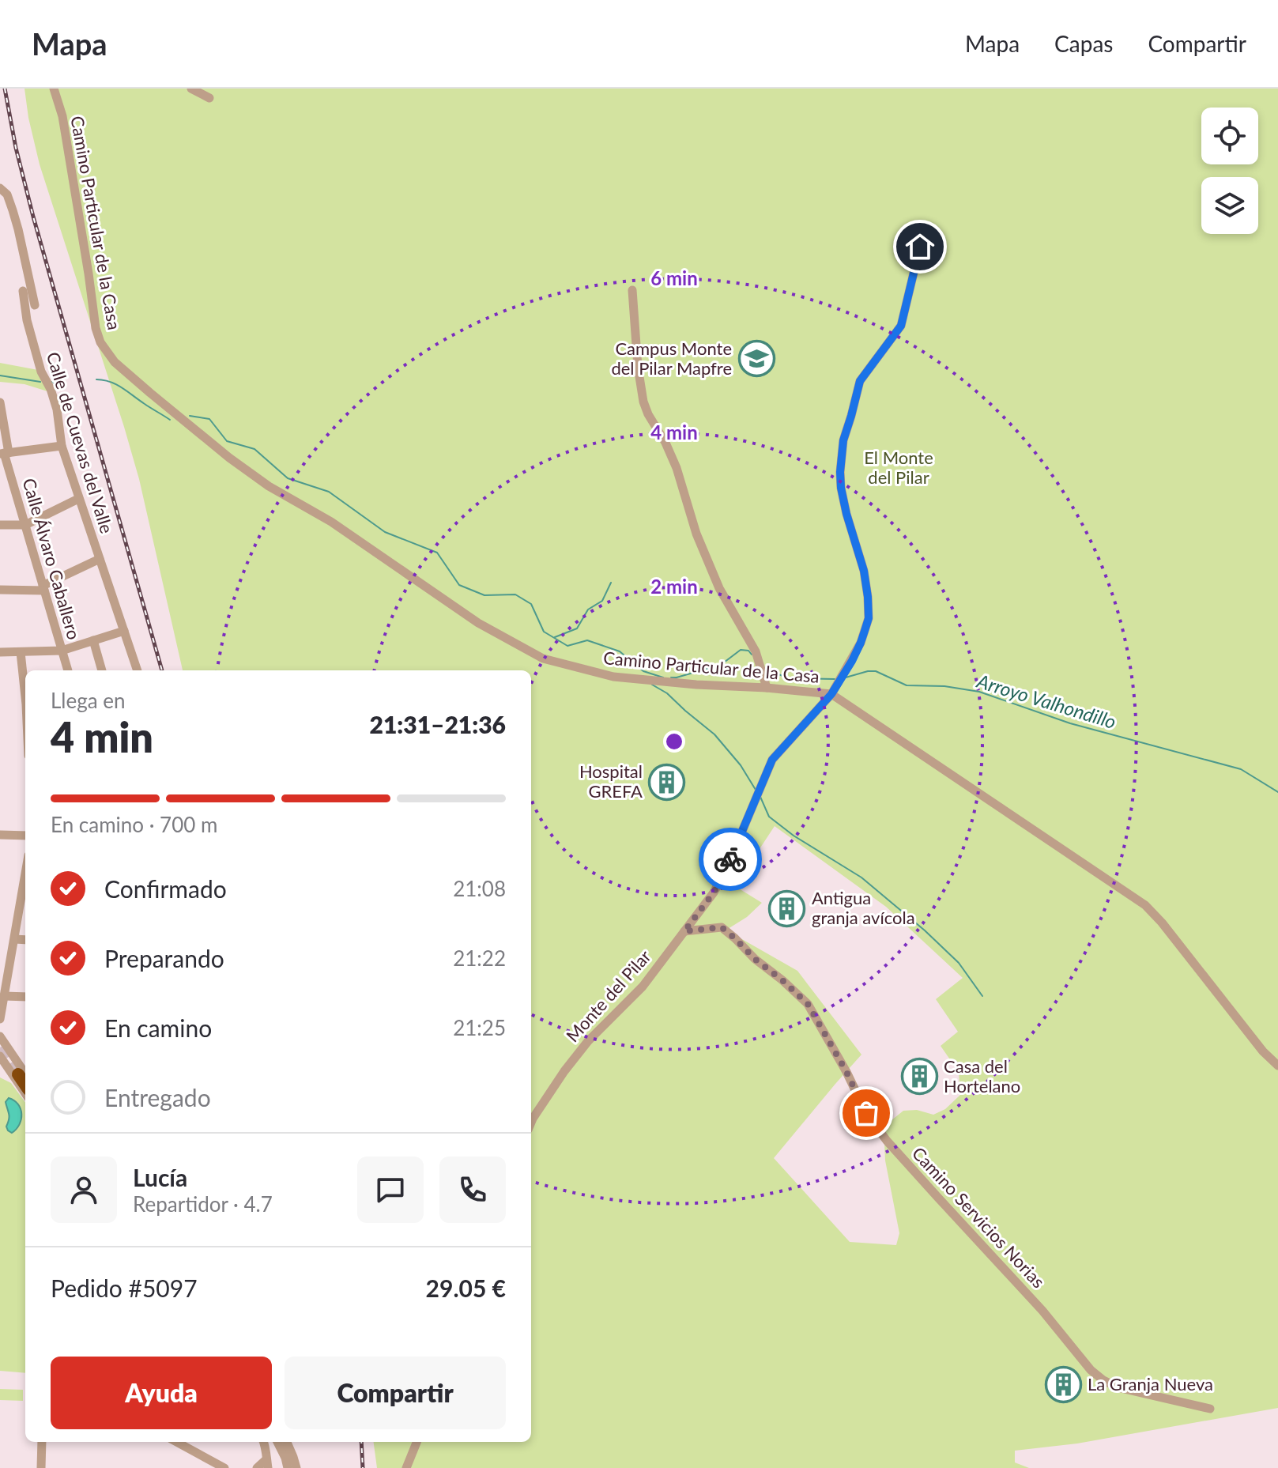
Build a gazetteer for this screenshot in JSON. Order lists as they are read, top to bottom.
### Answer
{
  "streets": {
    "street": [
      "Camino Particular de la Casa",
      "Calle de Cuevas del Valle",
      "Calle Álvaro Caballero",
      "Monte del Pilar",
      "Camino Servicios Norias"
    ]
  },
  "crossings": [
    ["Camino Particular de la Casa", "Monte del Pilar"],
    ["Monte del Pilar", "Camino Servicios Norias"]
  ],
  "water": ["Arroyo Valhondillo"],
  "parks": ["El Monte del Pilar"],
  "places": {
    "school or university": ["Campus Monte del Pilar Mapfre"],
    "building": [
      "Hospital GREFA",
      "Antigua granja avícola",
      "Casa del Hortelano",
      "La Granja Nueva"
    ]
  },
  "page": {
    "header": "Mapa",
    "nav": ["Mapa", "Capas", "Compartir"],
    "heading": ["4 min", "Llega en", "21:31–21:36"],
    "panel": [
      "Lucía",
      "Repartidor · 4.7",
      "Pedido #5097",
      "29.05 €"
    ],
    "bar": "En camino · 700 m",
    "list": [
      ["Confirmado", "21:08"],
      ["Preparando", "21:22"],
      ["En camino", "21:25"],
      "Entregado"
    ],
    "buttons": ["Ayuda", "Compartir"]
  },
  "rings": ["6 min", "4 min", "2 min"]
}
